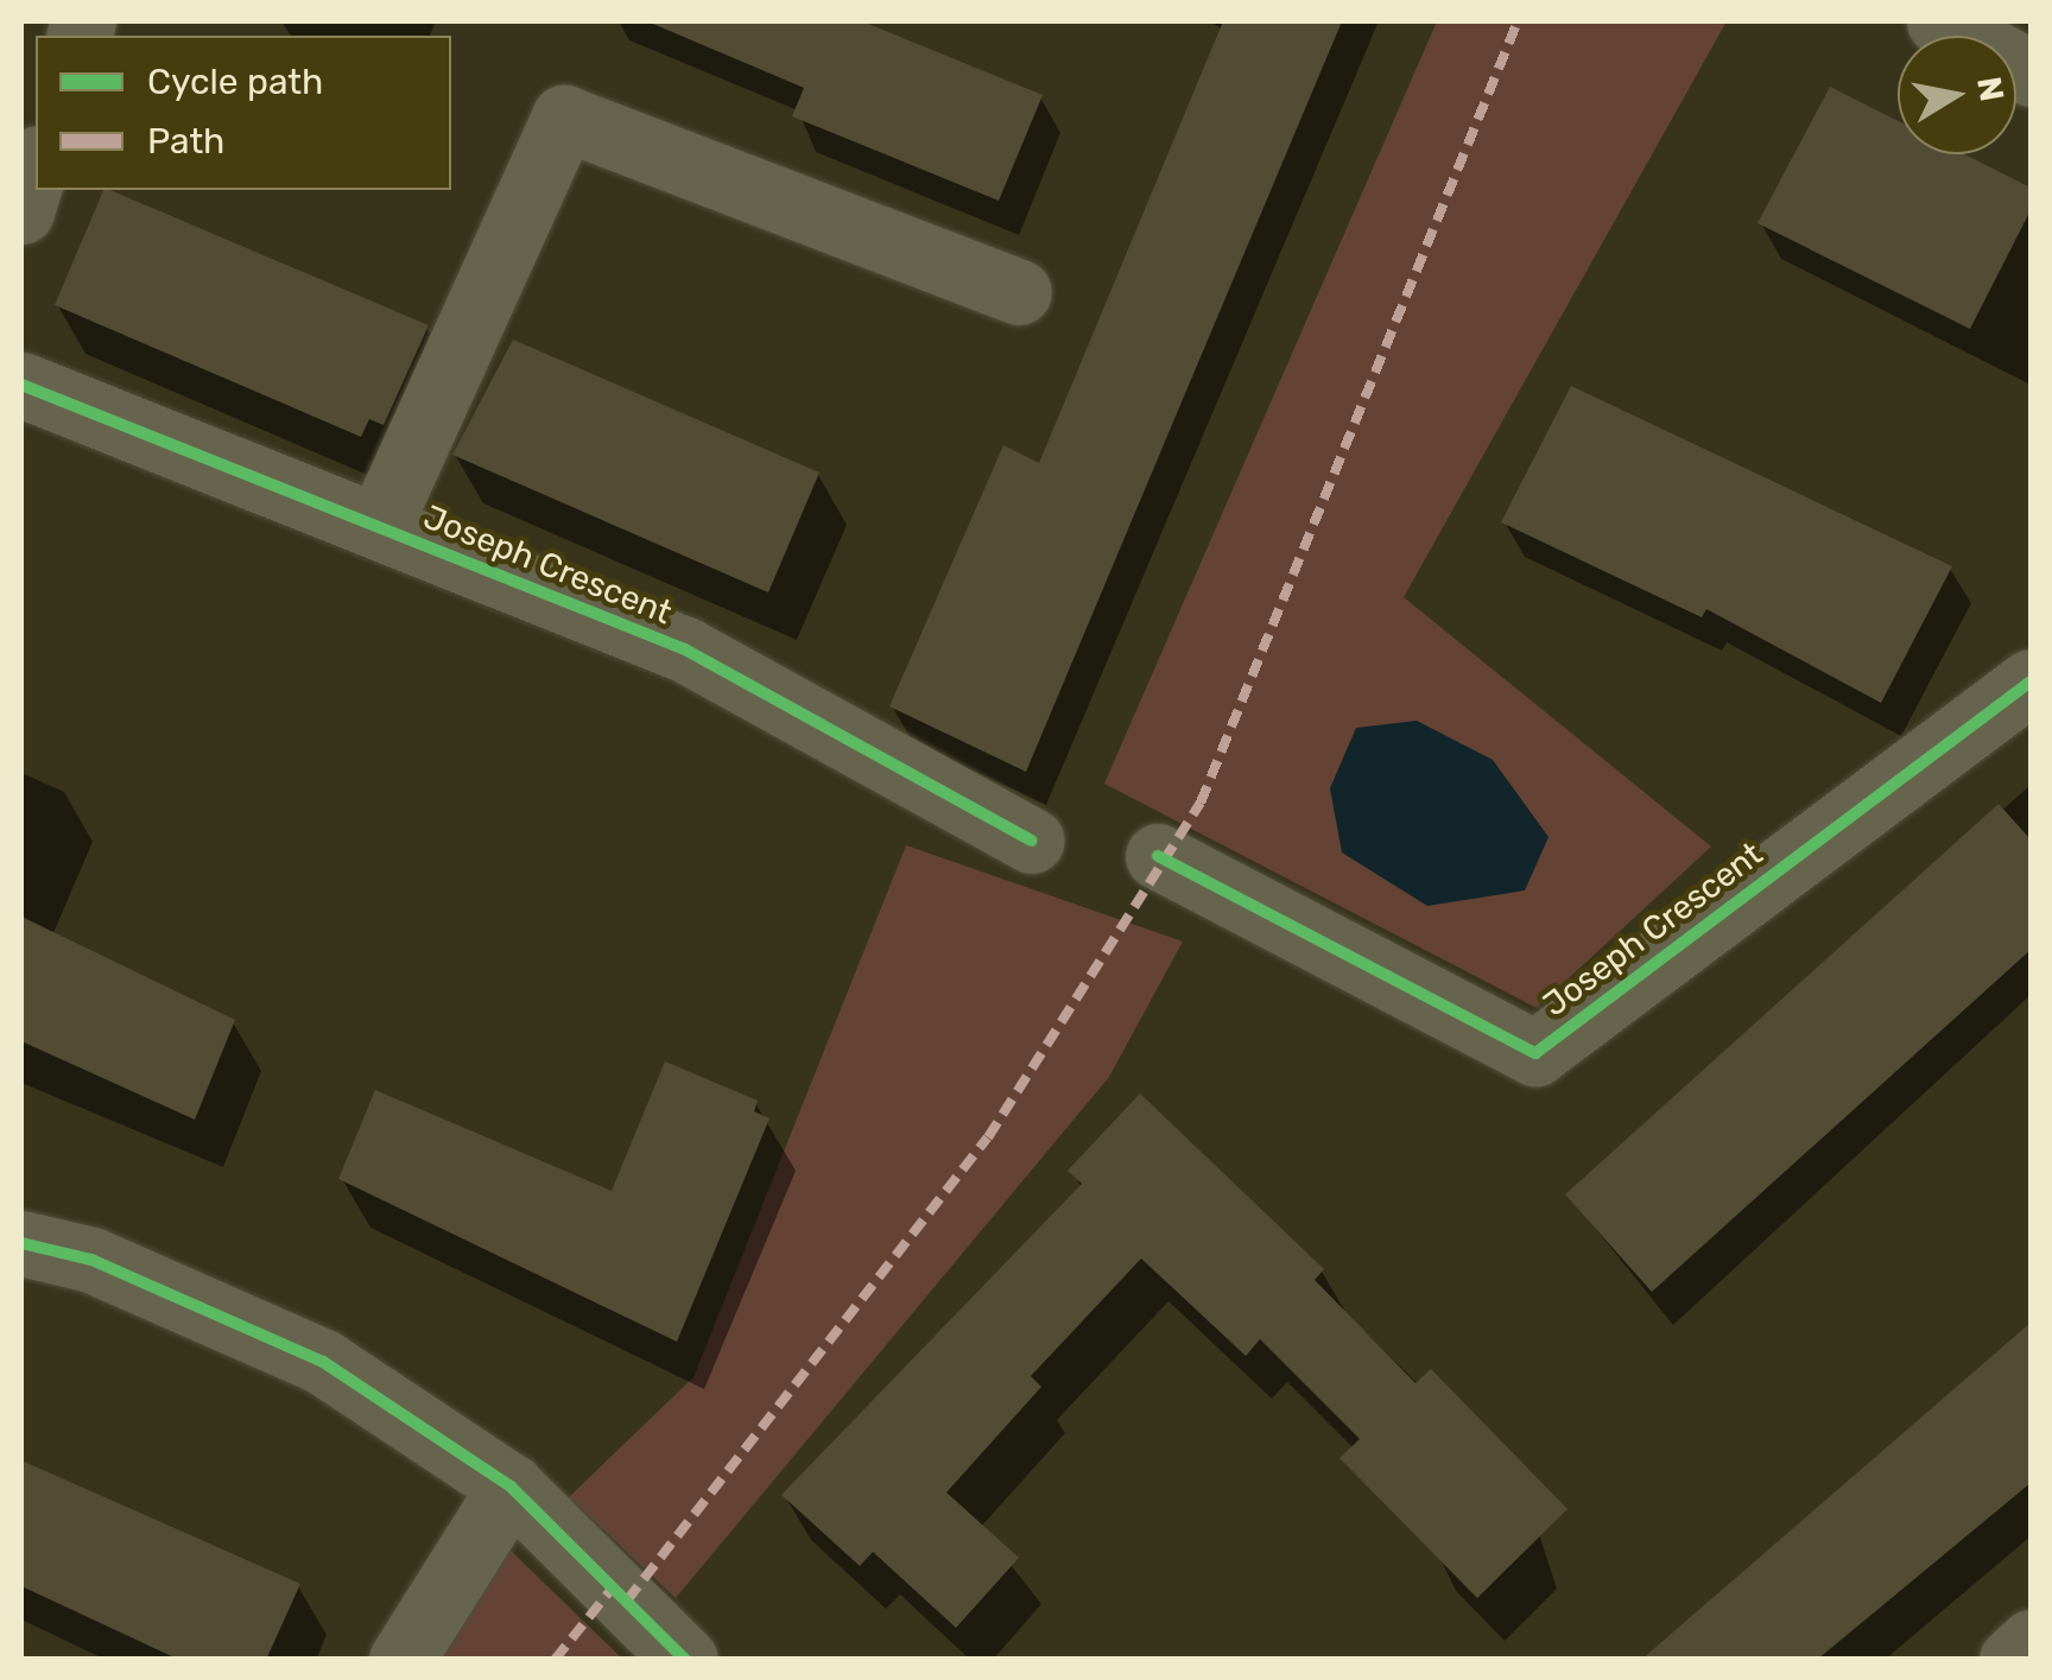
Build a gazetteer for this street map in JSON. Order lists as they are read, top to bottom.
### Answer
{
  "streets": {
    "street": ["Joseph Crescent"]
  },
  "legend": ["Cycle path", "Path"],
  "north": "right"
}
